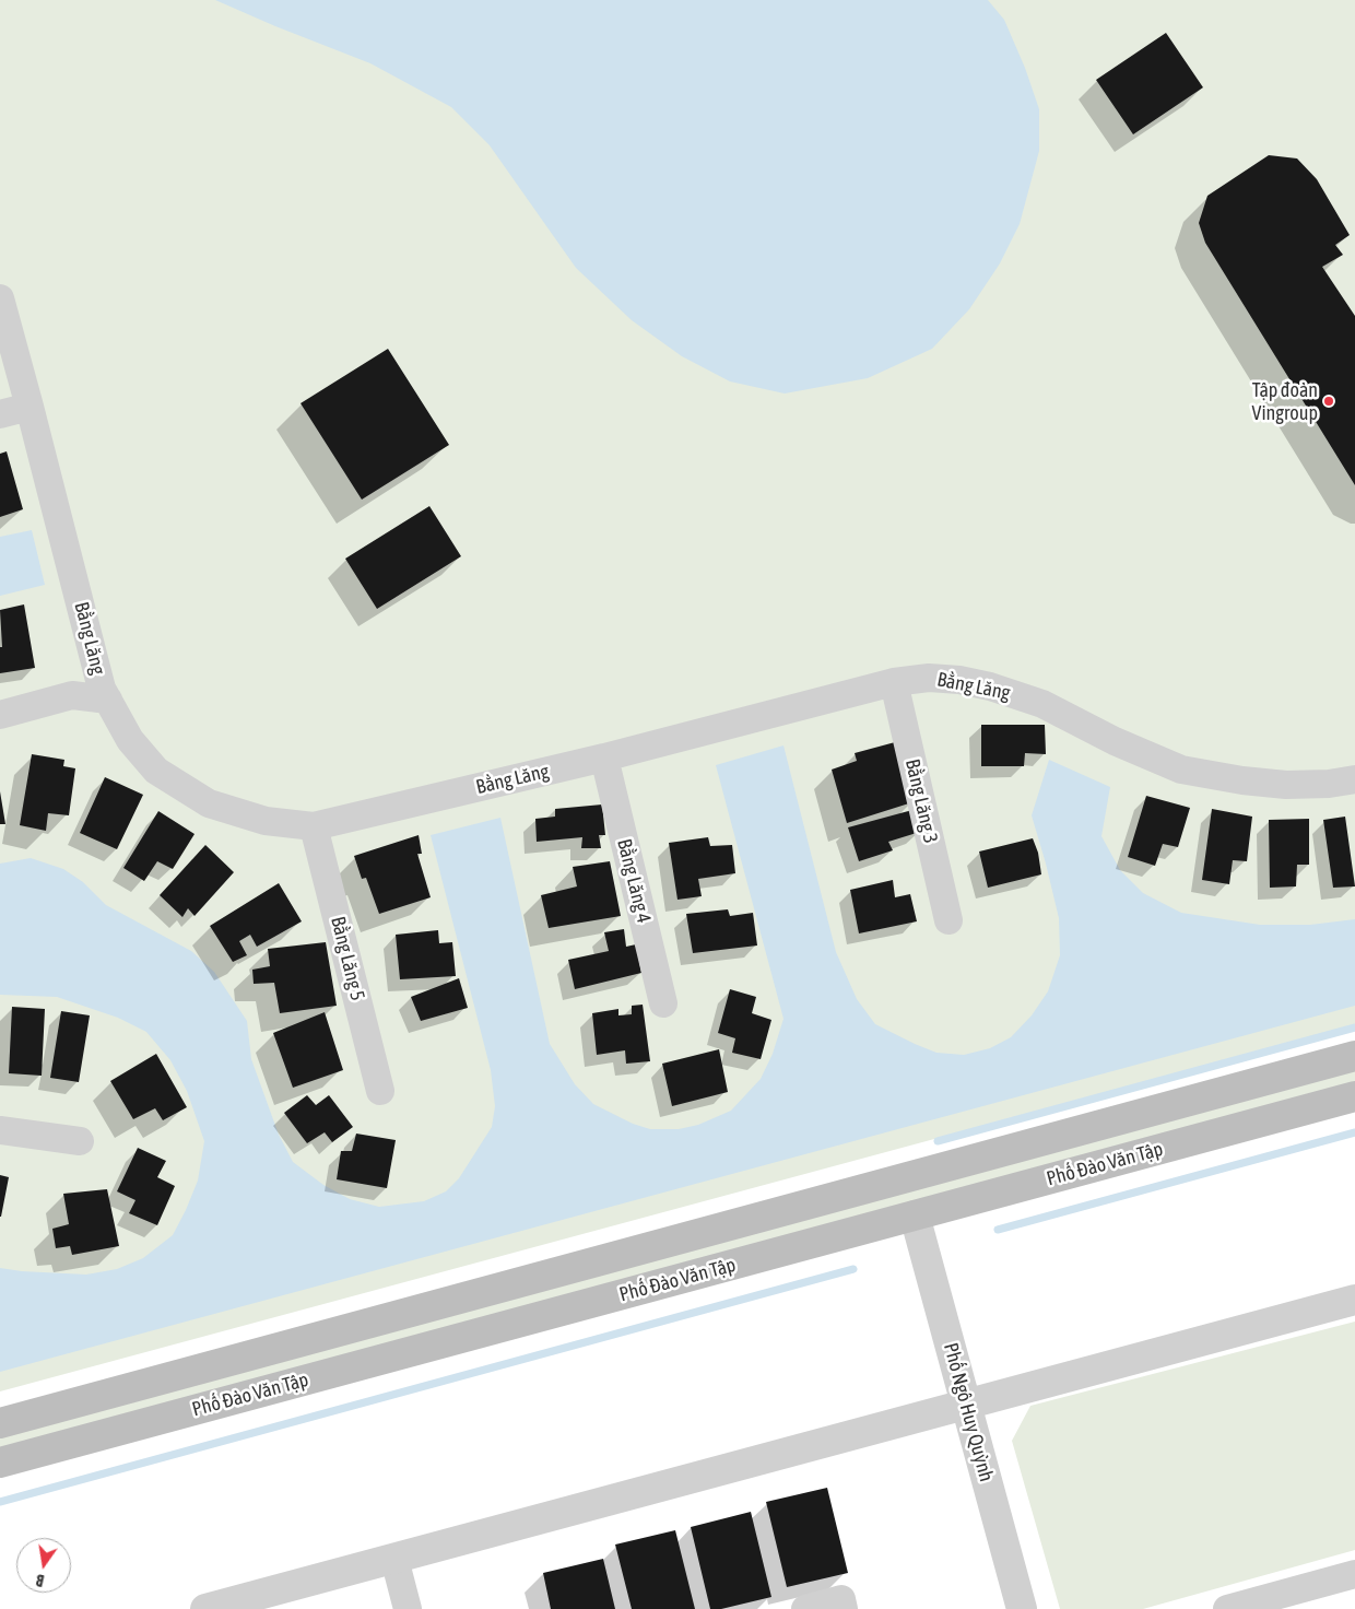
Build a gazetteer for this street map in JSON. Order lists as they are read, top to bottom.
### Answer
{
  "streets": {
    "main road": ["Phố Đào Văn Tập"],
    "street": [
      "Bằng Lăng",
      "Bằng Lăng 3",
      "Bằng Lăng 4",
      "Bằng Lăng 5",
      "Phố Ngô Huy Quỳnh"
    ]
  },
  "crossings": [
    ["Bằng Lăng", "Bằng Lăng 3"],
    ["Bằng Lăng", "Bằng Lăng 4"],
    ["Bằng Lăng", "Bằng Lăng 5"],
    ["Phố Đào Văn Tập", "Phố Ngô Huy Quỳnh"]
  ],
  "places": ["Tập đoàn Vingroup"],
  "north": "bottom"
}
